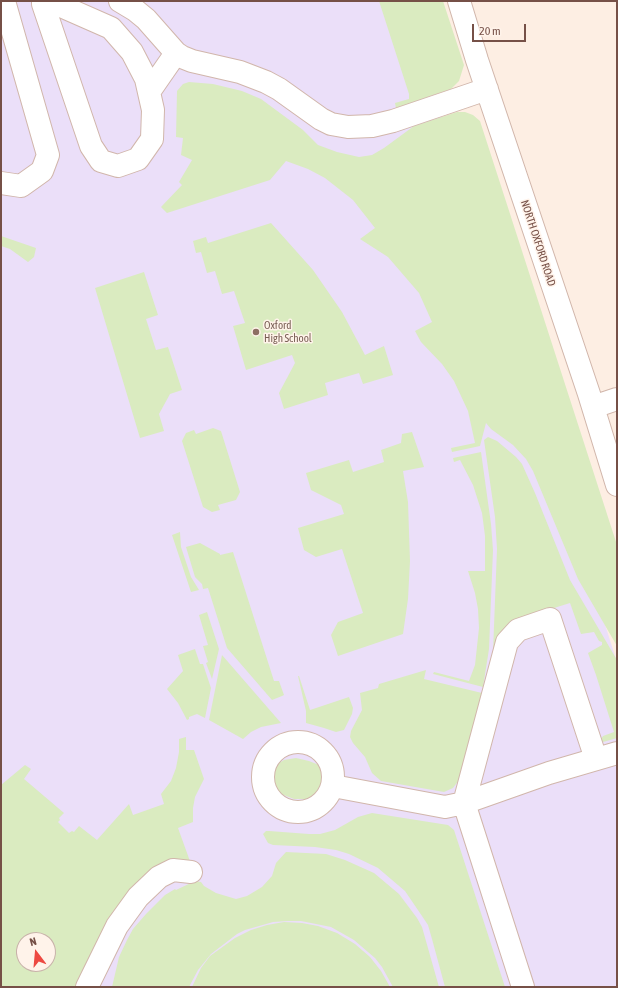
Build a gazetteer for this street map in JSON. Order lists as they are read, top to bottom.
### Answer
{
  "streets": {
    "street": ["NORTH OXFORD ROAD"]
  },
  "places": ["Oxford High School"],
  "scale_bar": "20 m",
  "north": "top"
}
